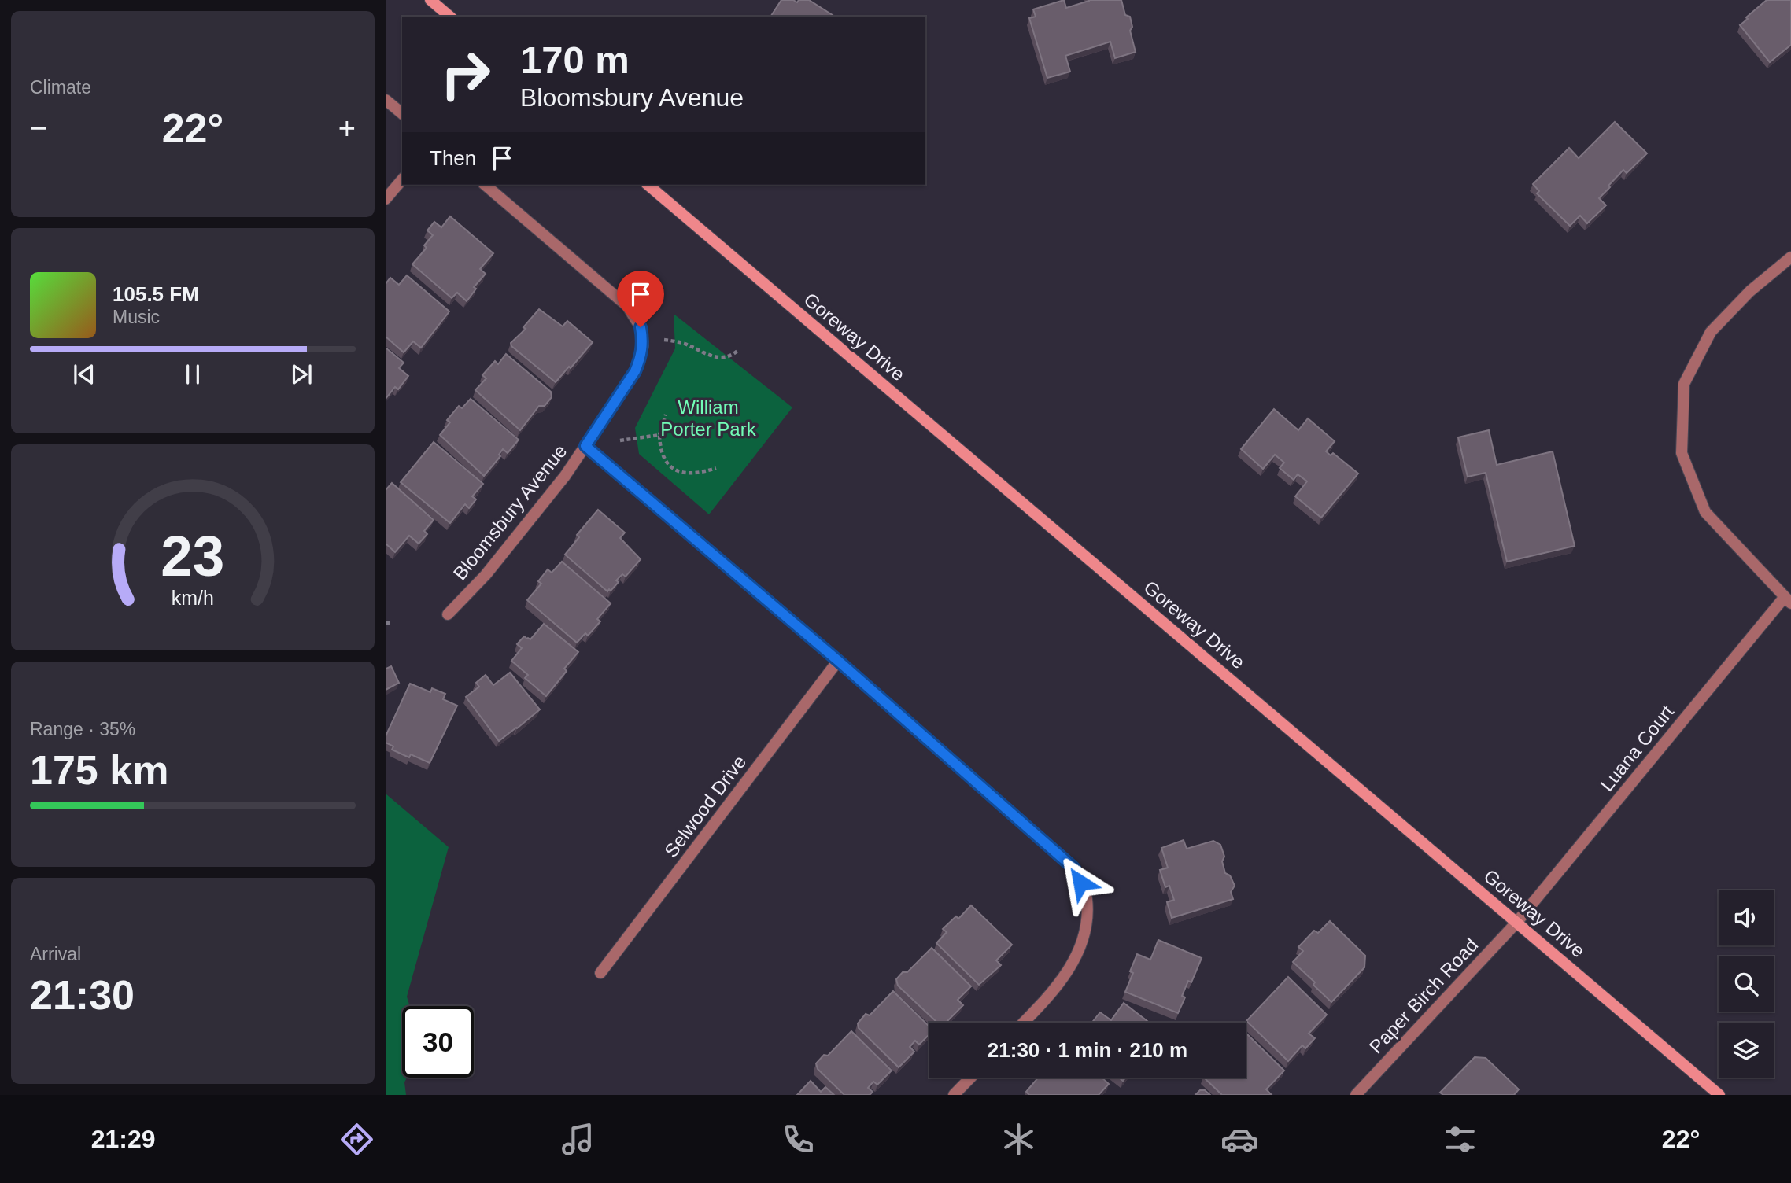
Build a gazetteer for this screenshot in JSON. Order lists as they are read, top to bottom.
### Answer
{
  "streets": {
    "street": [
      "Goreway Drive",
      "Bloomsbury Avenue",
      "Luana Court",
      "Selwood Drive",
      "Paper Birch Road"
    ]
  },
  "crossings": [
    ["Goreway Drive", "Luana Court"],
    ["Goreway Drive", "Paper Birch Road"],
    ["Luana Court", "Paper Birch Road"]
  ],
  "parks": ["William Porter Park"],
  "page": {
    "tile": [
      "Climate",
      ["Range · 35%", "175 km"],
      ["Arrival", "21:30"]
    ],
    "turn": ["170 m", "Bloomsbury Avenue"],
    "heat": ["−", "22°", "+"],
    "then": "Then",
    "song": ["105.5 FM", "Music"],
    "limit": "30",
    "trip": "21:30 · 1 min · 210 m",
    "tabs": ["21:29", "22°"],
    "gauge": ["23", "km/h"]
  }
}
